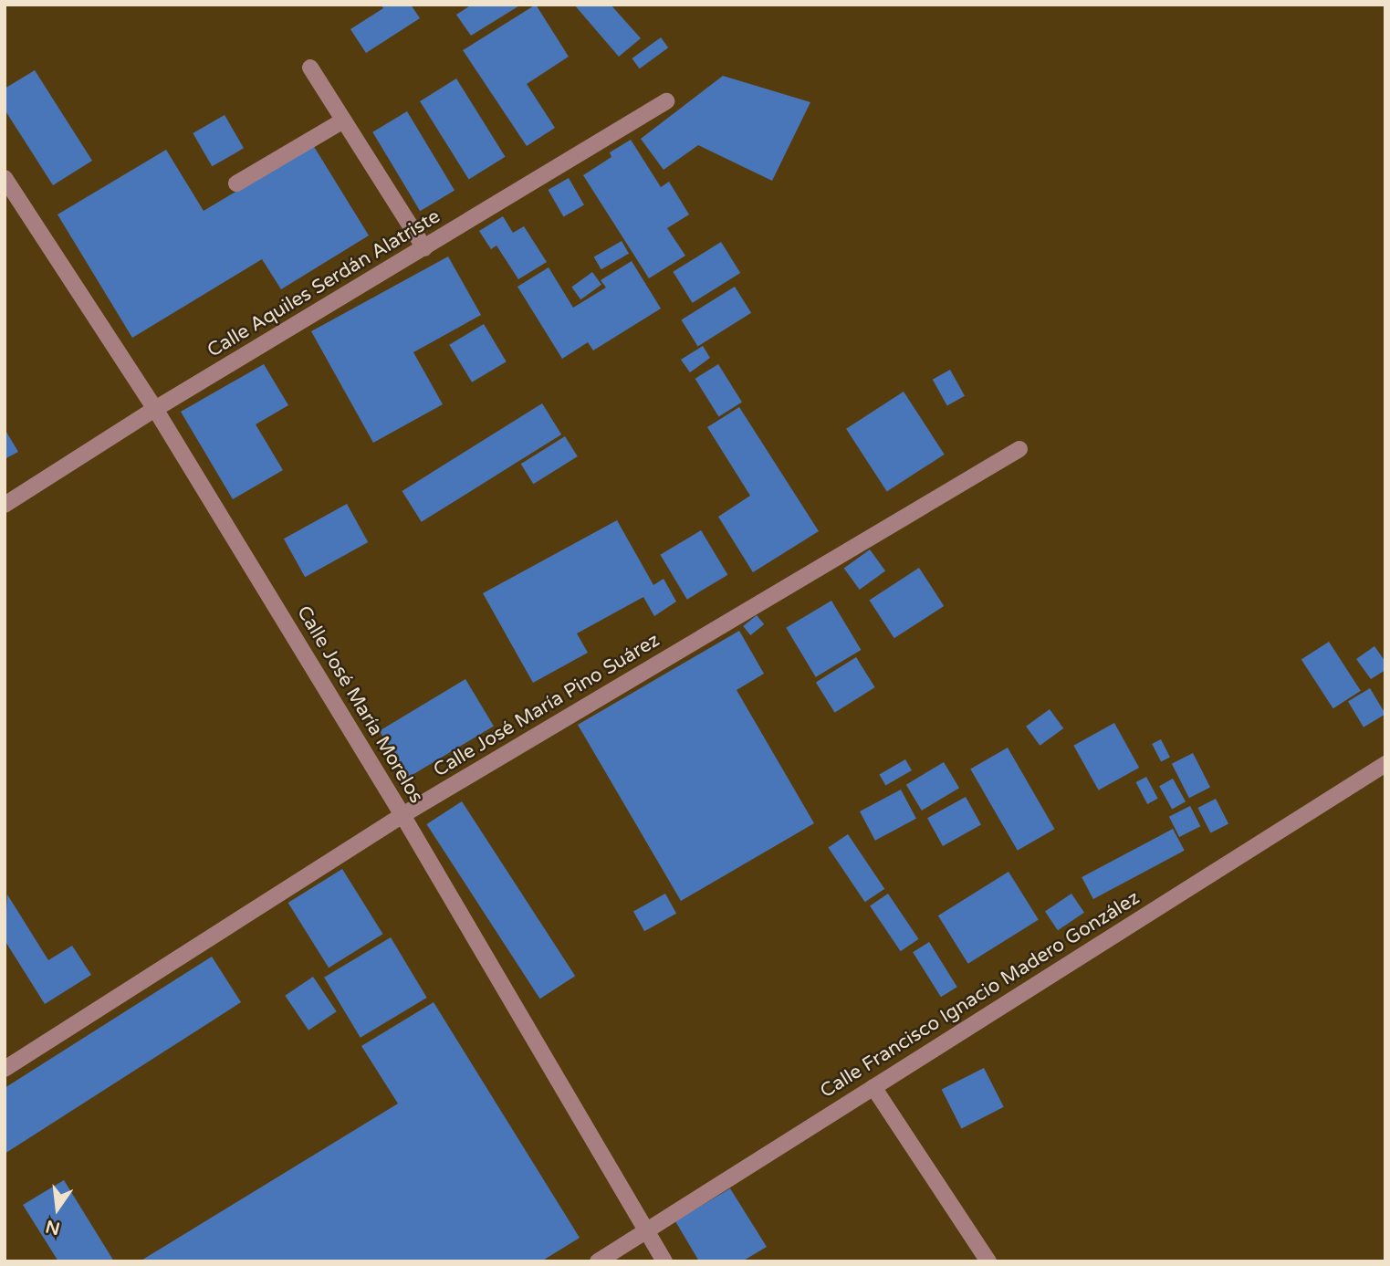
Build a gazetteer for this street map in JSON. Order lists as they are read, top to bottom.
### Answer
{
  "streets": {
    "street": [
      "Calle Aquiles Serdán Alatriste",
      "Calle José María Morelos",
      "Calle José María Pino Suárez",
      "Calle Francisco Ignacio Madero González"
    ]
  },
  "crossings": [
    ["Calle Aquiles Serdán Alatriste", "Calle José María Morelos"],
    ["Calle José María Morelos", "Calle José María Pino Suárez"],
    ["Calle José María Morelos", "Calle Francisco Ignacio Madero González"]
  ],
  "north": "bottom"
}
